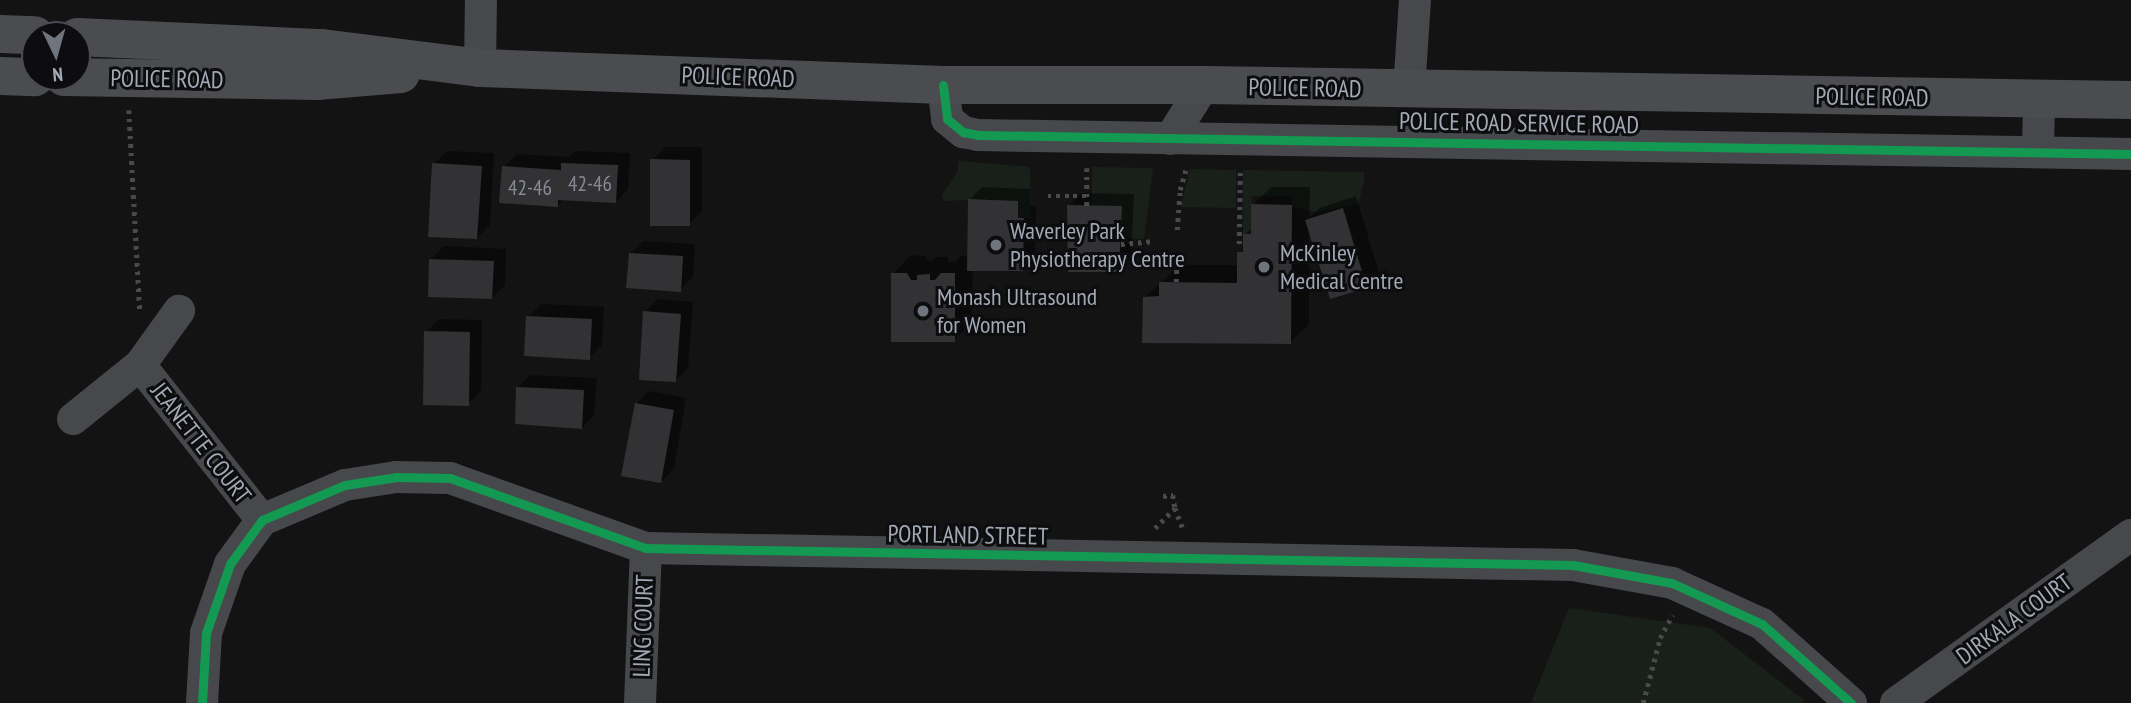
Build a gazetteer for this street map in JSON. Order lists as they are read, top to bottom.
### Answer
{
  "streets": {
    "main road": ["POLICE ROAD"],
    "street": [
      "POLICE ROAD SERVICE ROAD",
      "JEANETTE COURT",
      "PORTLAND STREET",
      "DIRKALA COURT",
      "LING COURT"
    ]
  },
  "crossings": [
    ["POLICE ROAD", "POLICE ROAD SERVICE ROAD"],
    ["JEANETTE COURT", "PORTLAND STREET"],
    ["PORTLAND STREET", "LING COURT"]
  ],
  "places": ["Waverley Park Physiotherapy Centre", "McKinley Medical Centre", "Monash Ultrasound for Women"],
  "house_numbers": ["42-46", "42-46"],
  "north": "bottom"
}
